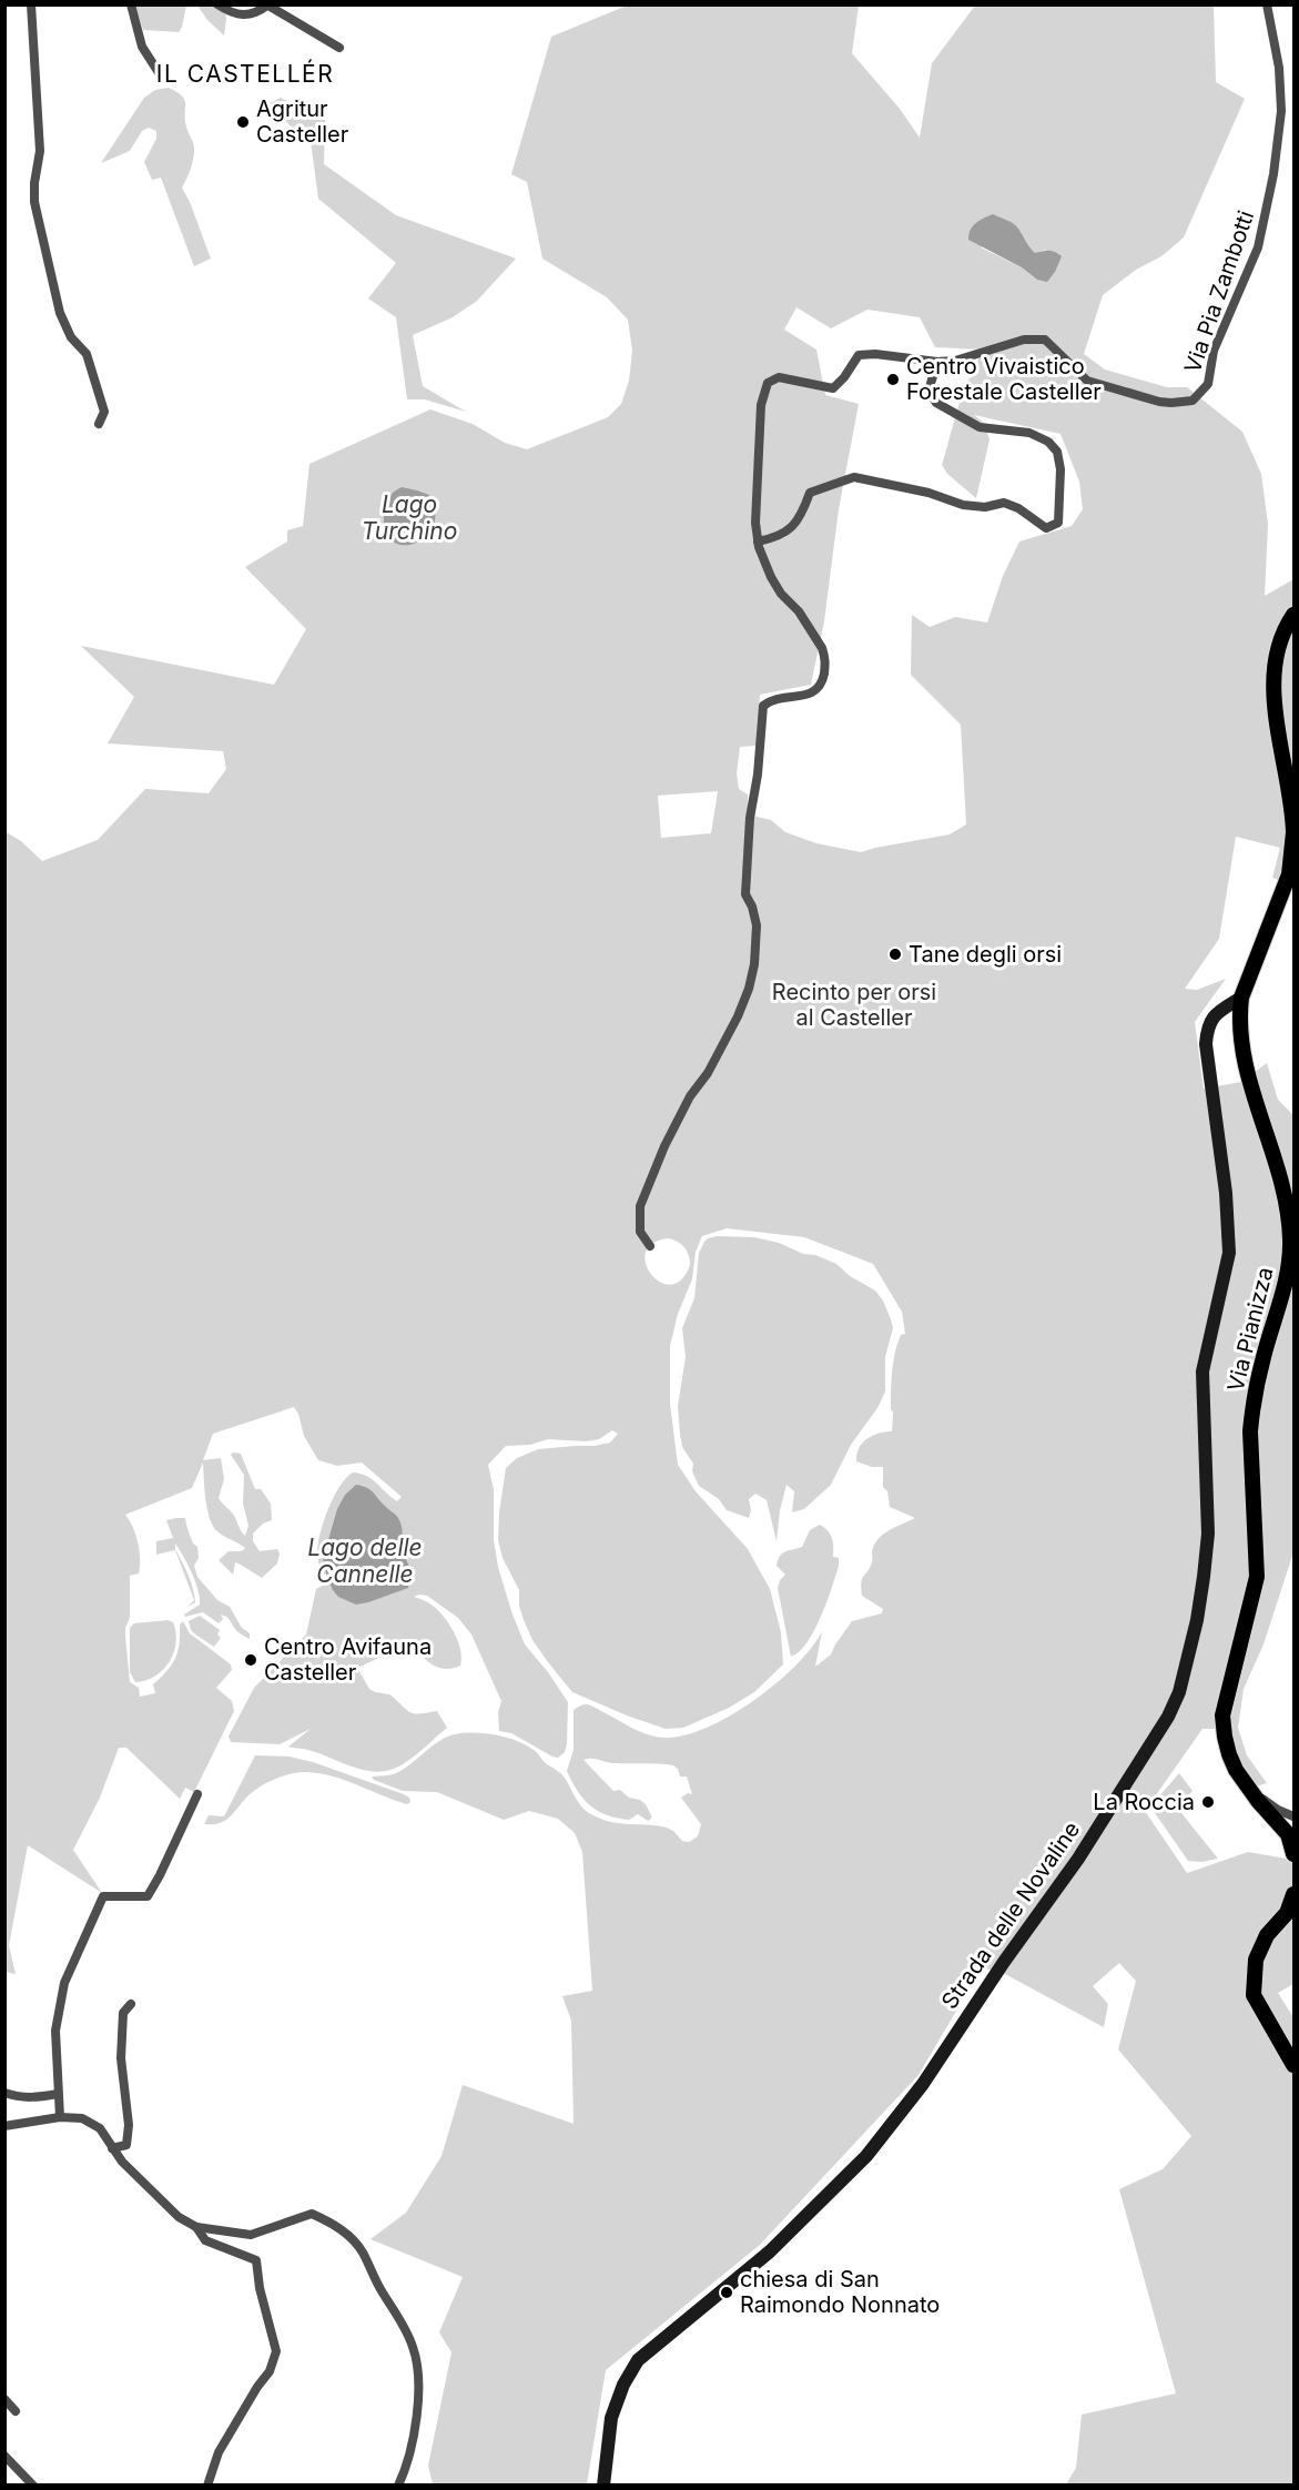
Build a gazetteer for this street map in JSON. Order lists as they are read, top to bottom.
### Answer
{
  "streets": {
    "main road": ["Via Pianizza"],
    "street": ["Via Pia Zambotti", "Strada delle Novaline"]
  },
  "crossings": [
    ["Via Pianizza", "Strada delle Novaline"]
  ],
  "districts": ["IL CASTELLÉR"],
  "water": ["Lago Turchino", "Lago delle Cannelle"],
  "parks": ["Recinto per orsi al Casteller"],
  "places": [
    "Agritur Casteller",
    "Centro Vivaistico Forestale Casteller",
    "Tane degli orsi",
    "Centro Avifauna Casteller",
    "La Roccia",
    "chiesa di San Raimondo Nonnato"
  ]
}
